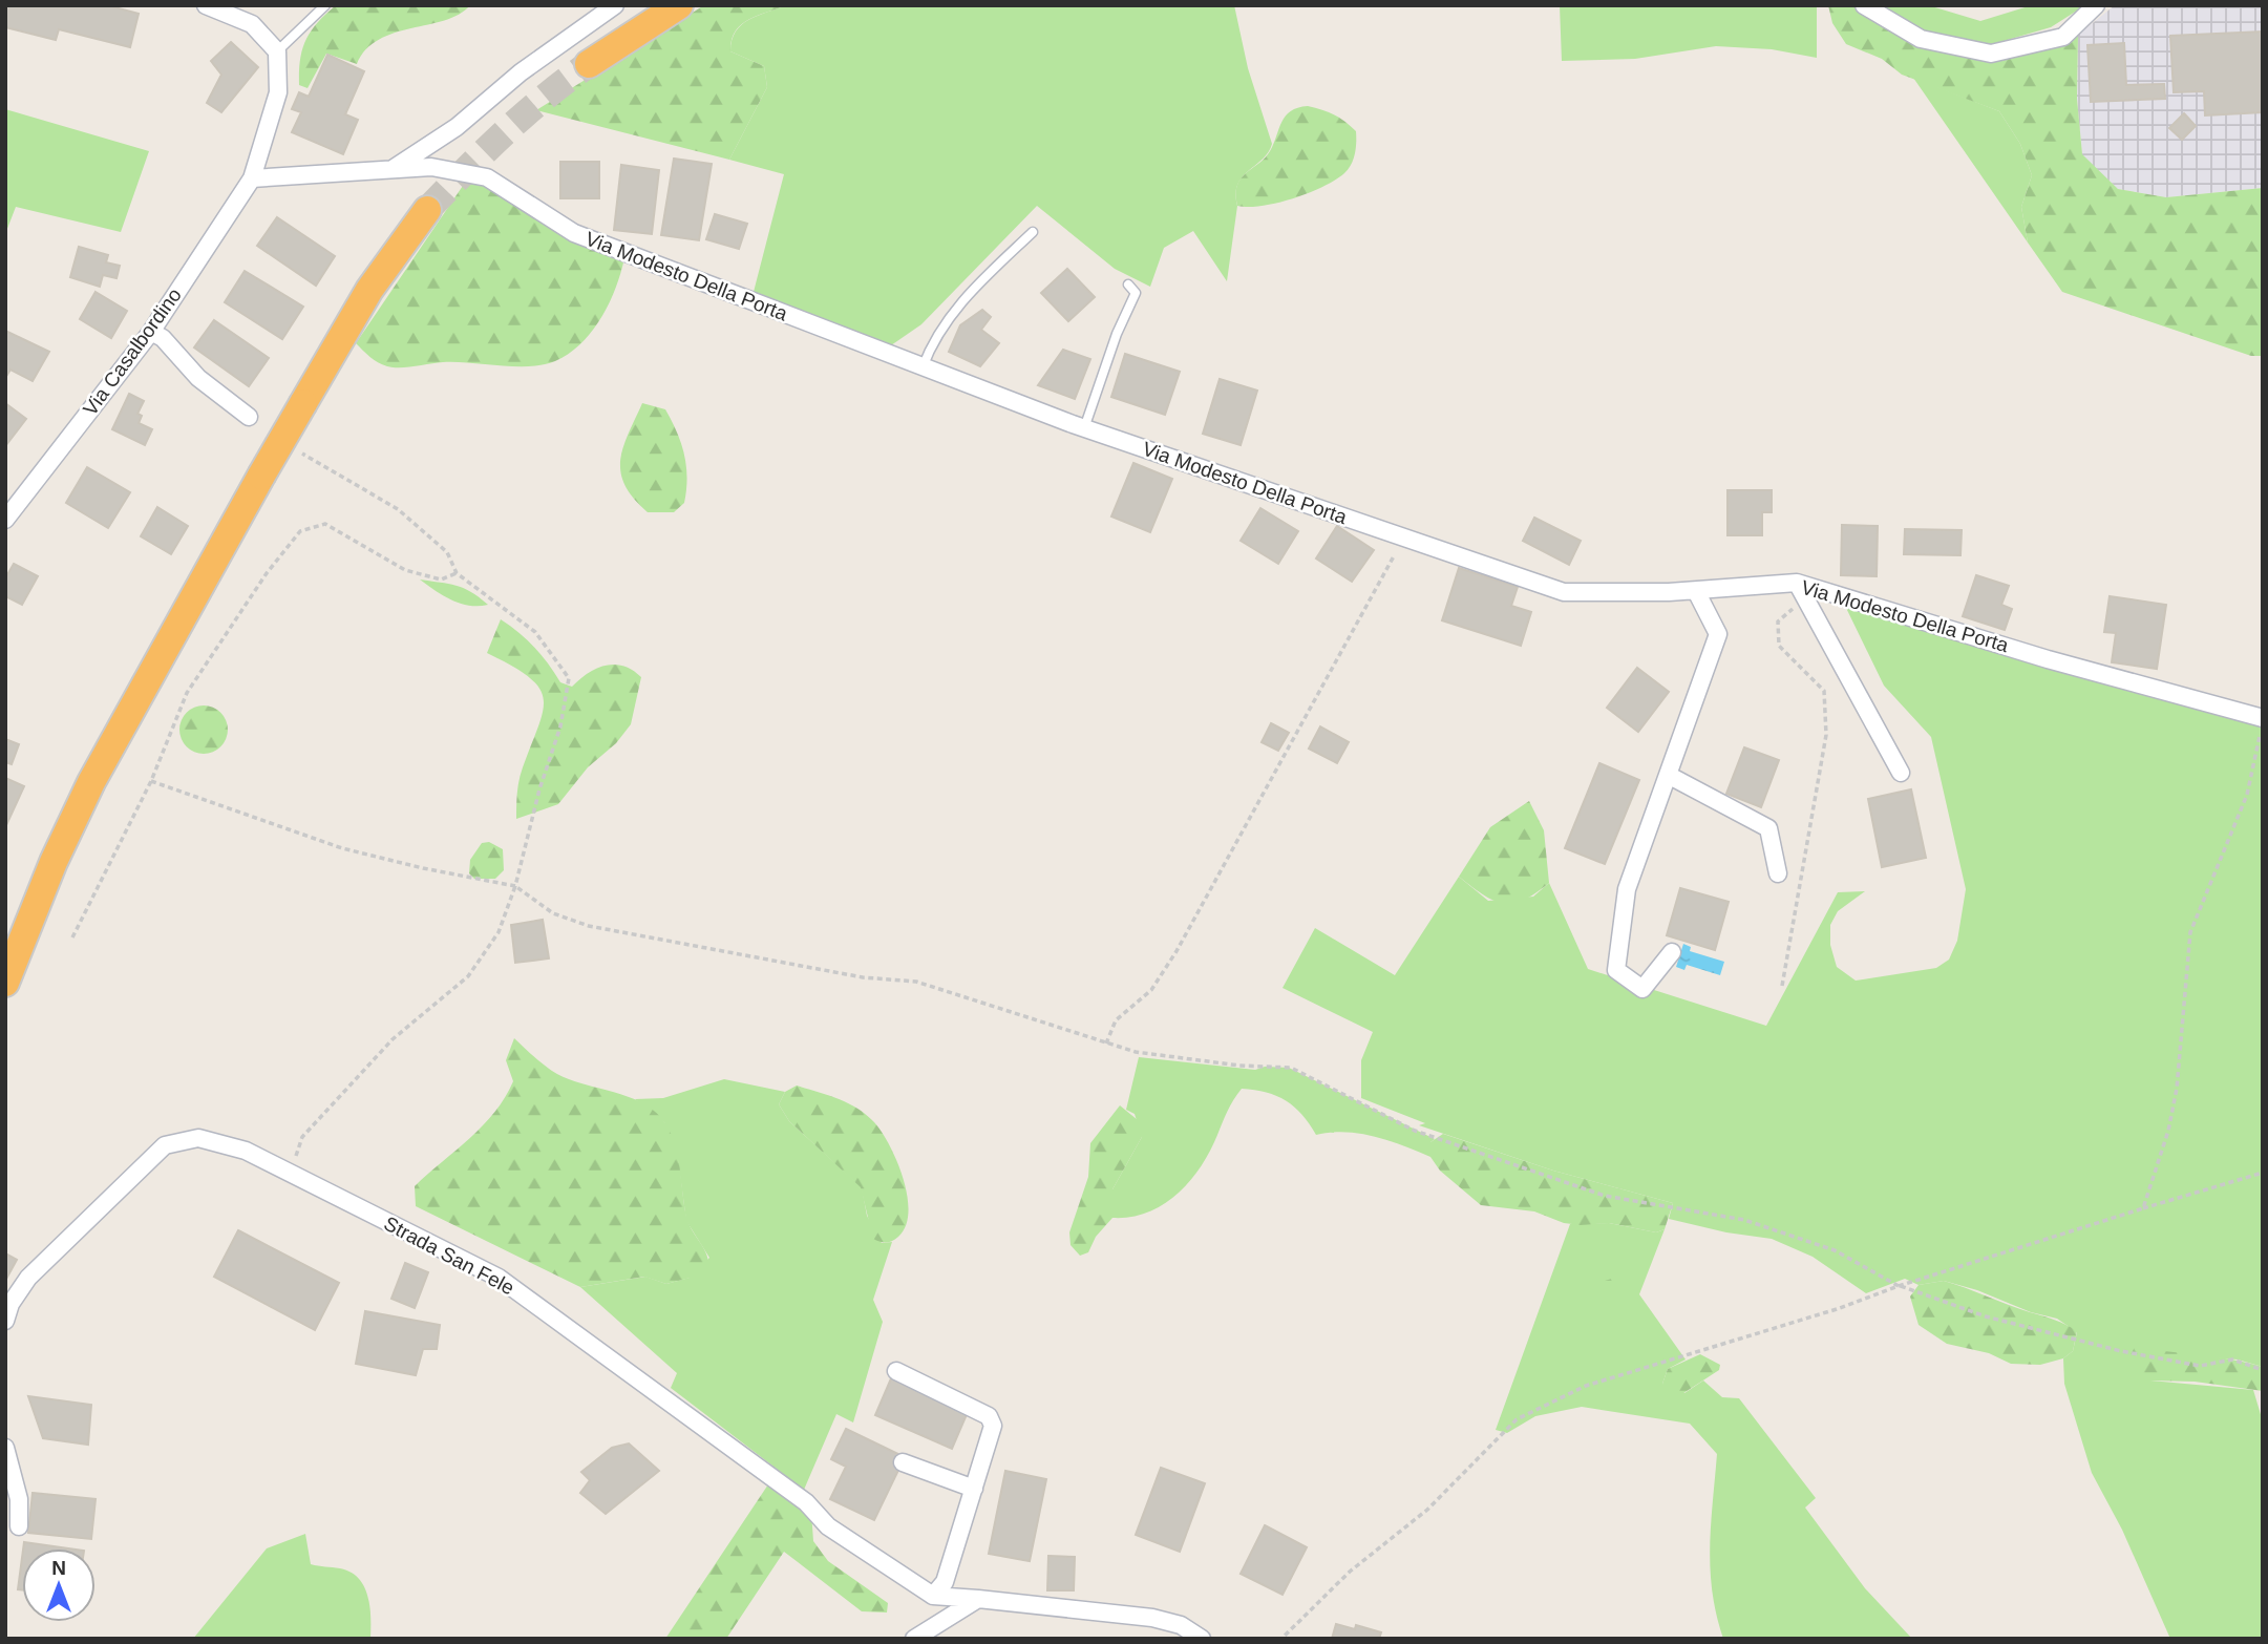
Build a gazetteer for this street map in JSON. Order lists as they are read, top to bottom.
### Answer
{
  "streets": {
    "street": ["Via Modesto Della Porta", "Via Casalbordino", "Strada San Fele"]
  },
  "crossings": [
    ["Via Modesto Della Porta", "Via Casalbordino"]
  ],
  "north": "top"
}
